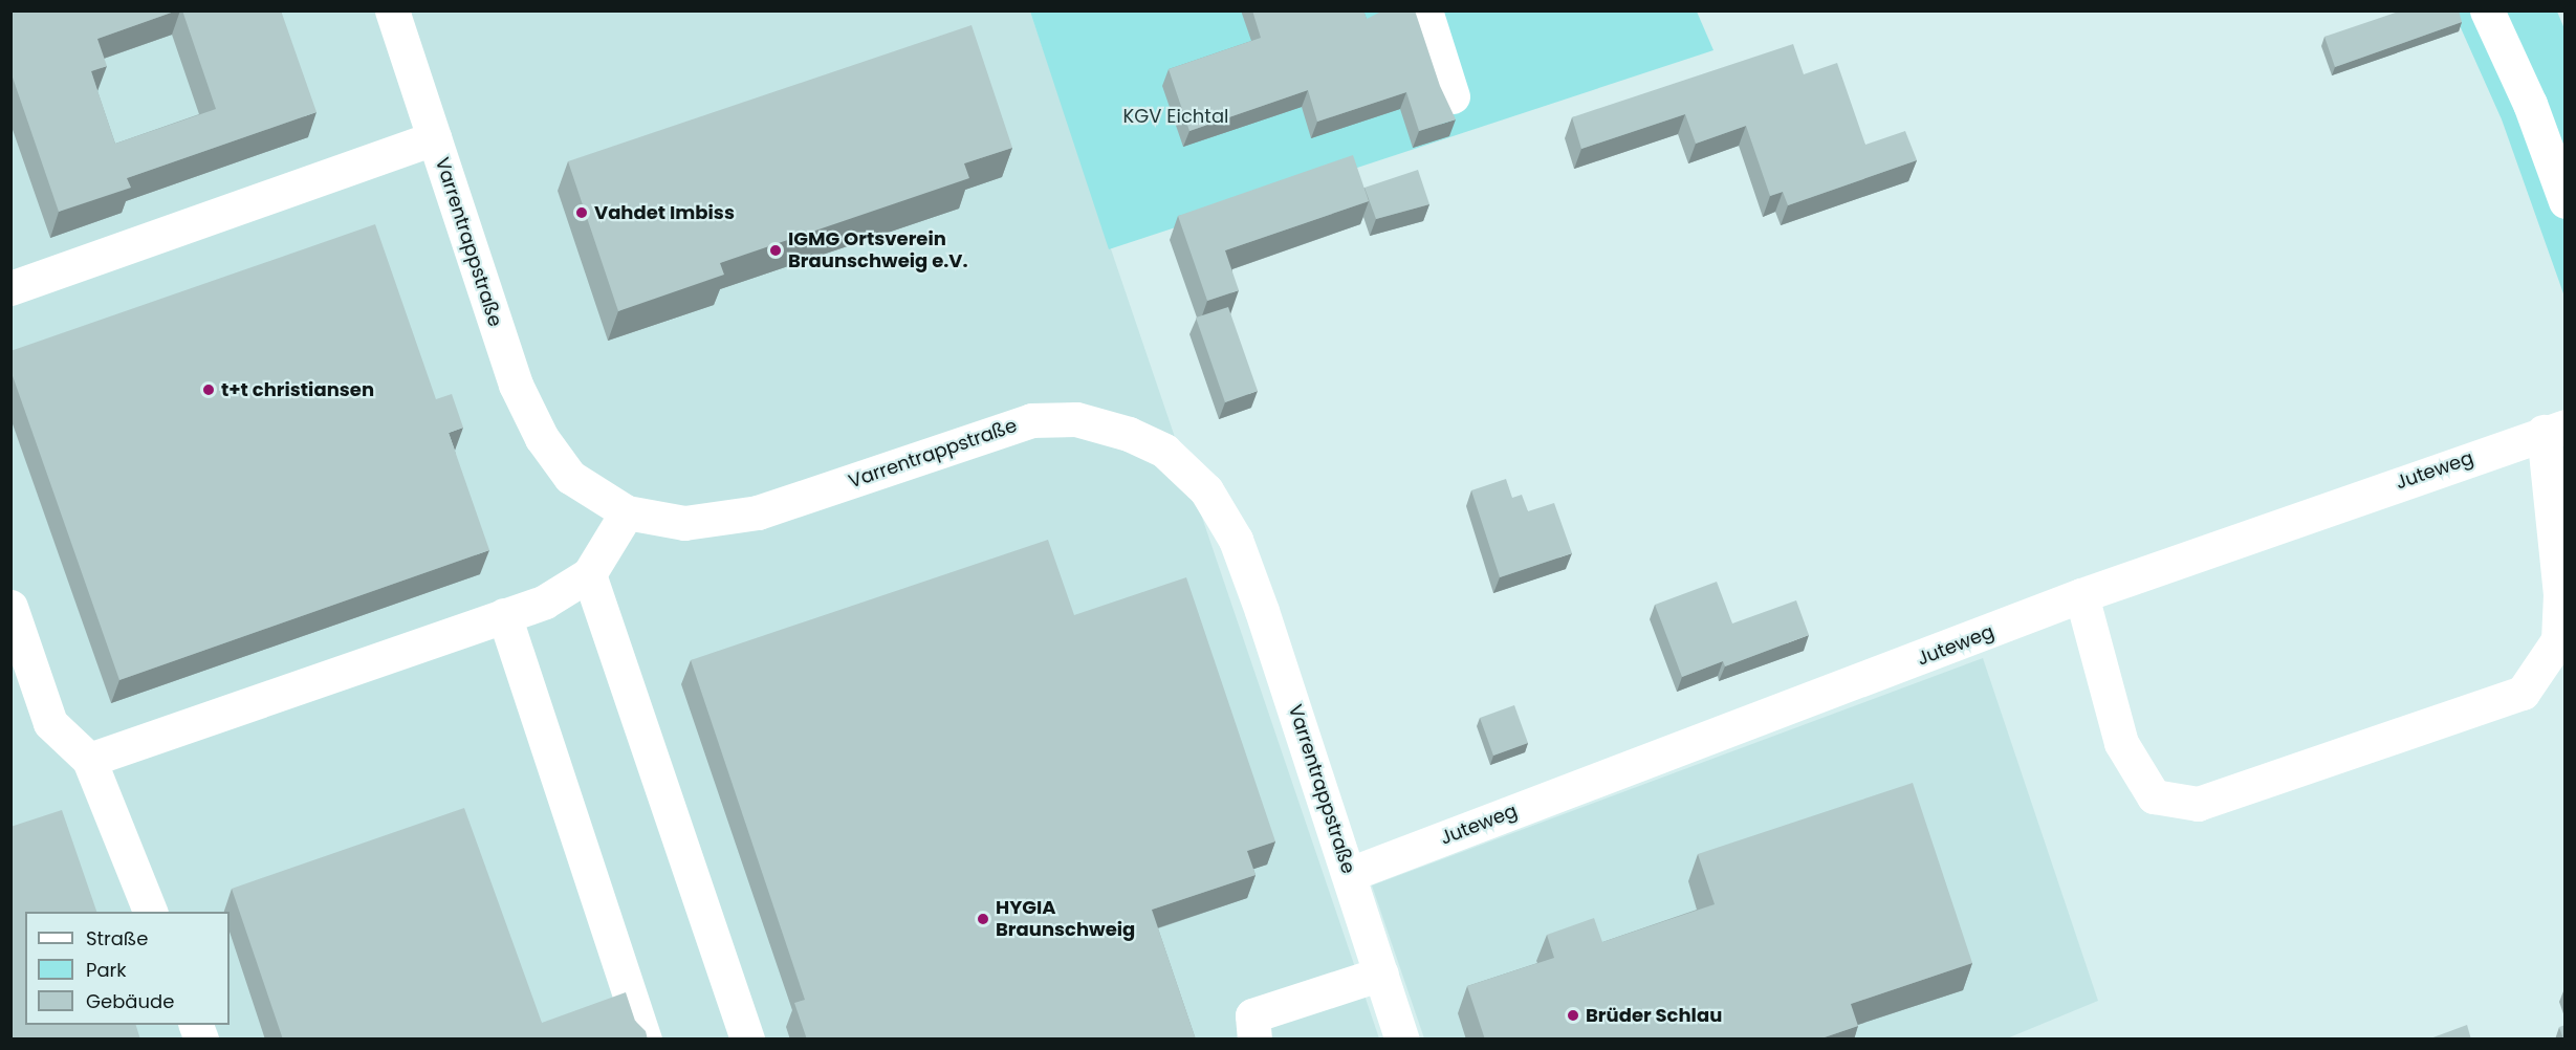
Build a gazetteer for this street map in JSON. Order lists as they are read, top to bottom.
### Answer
{
  "streets": {
    "street": ["Varrentrappstraße", "Juteweg"]
  },
  "crossings": [
    ["Varrentrappstraße", "Juteweg"]
  ],
  "parks": ["KGV Eichtal"],
  "places": [
    "Vahdet Imbiss",
    "IGMG Ortsverein Braunschweig e.V.",
    "t+t christiansen",
    "HYGIA Braunschweig",
    "Brüder Schlau"
  ],
  "legend": ["Straße", "Park", "Gebäude"]
}
